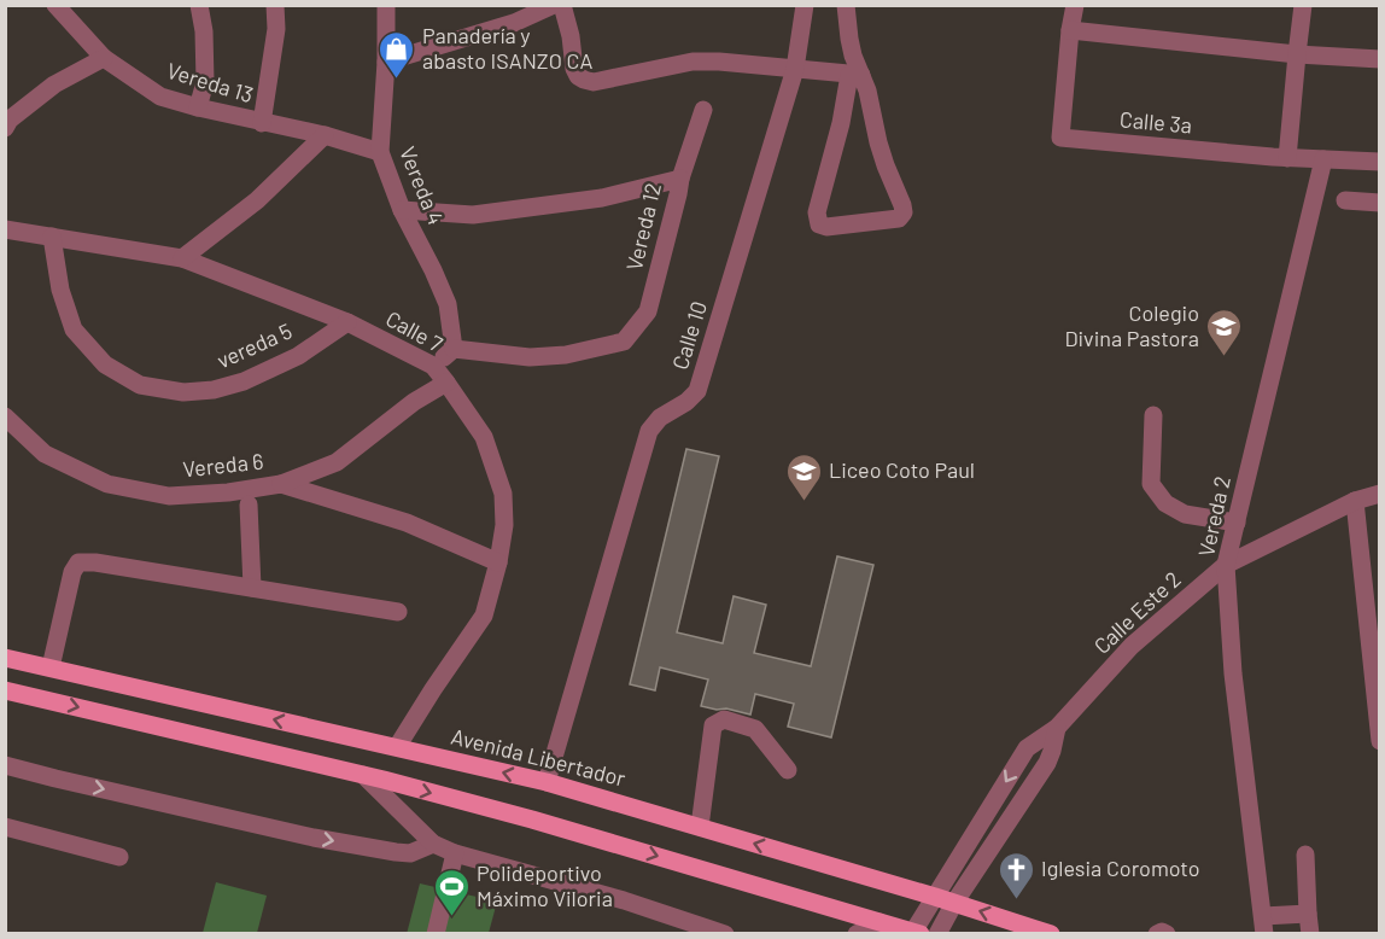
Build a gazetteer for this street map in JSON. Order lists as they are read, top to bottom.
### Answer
{
  "streets": {
    "main road": ["Avenida Libertador"],
    "street": [
      "Vereda 13",
      "Calle 3a",
      "Vereda 4",
      "Vereda 12",
      "Calle 7",
      "Calle 10",
      "vereda 5",
      "Vereda 6",
      "Vereda 2",
      "Calle Este 2"
    ]
  },
  "crossings": [
    ["Vereda 13", "Vereda 4"],
    ["Calle 3a", "Vereda 2"],
    ["Vereda 4", "Vereda 12"],
    ["Calle 7", "vereda 5"],
    ["Calle 7", "Vereda 6"],
    ["Calle 7", "Avenida Libertador"],
    ["Calle 10", "Avenida Libertador"],
    ["Vereda 2", "Calle Este 2"],
    ["Calle Este 2", "Avenida Libertador"]
  ],
  "places": {
    "shop": ["Panadería y abasto ISANZO CA"],
    "school or university": ["Colegio Divina Pastora", "Liceo Coto Paul"],
    "church": ["Iglesia Coromoto"],
    "sports": ["Polideportivo Máximo Viloria"]
  }
}
